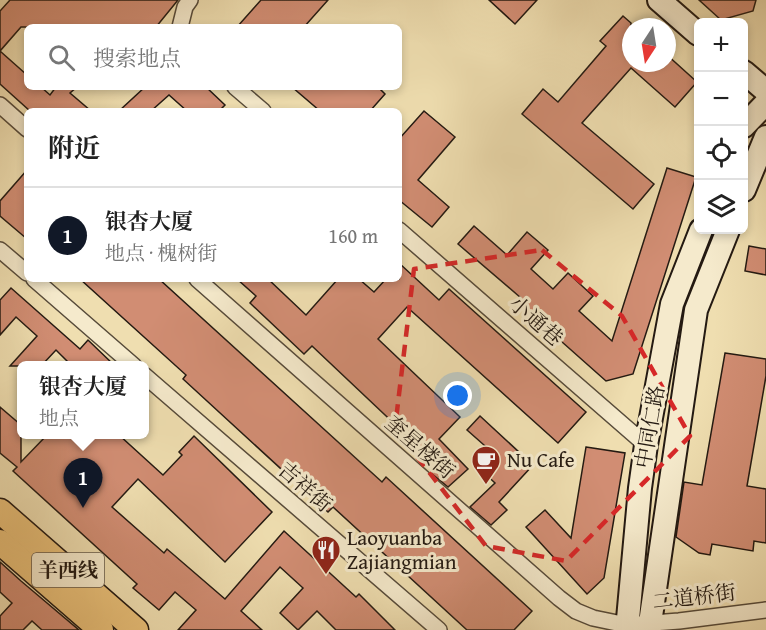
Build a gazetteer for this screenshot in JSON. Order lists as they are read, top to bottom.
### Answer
{
  "streets": {
    "main road": ["羊西线"],
    "street": [
      "小通巷",
      "中同仁路",
      "奎星楼街",
      "吉祥街",
      "二道桥街"
    ]
  },
  "crossings": [
    ["小通巷", "中同仁路"],
    ["中同仁路", "奎星楼街"],
    ["中同仁路", "二道桥街"],
    ["奎星楼街", "二道桥街"]
  ],
  "places": {
    "cafe": ["Nu Cafe"],
    "restaurant": ["Laoyuanba Zajiangmian"]
  },
  "north": "bottom",
  "page": {
    "map_buttons": ["+", "−"],
    "search": "搜索地点",
    "heading": "附近",
    "list": [
      {
        "mark": "1",
        "name": "银杏大厦",
        "note": "地点 · 槐树街",
        "value": "160 m"
      }
    ],
    "popup": ["银杏大厦", "地点"],
    "pins": "1"
  }
}
